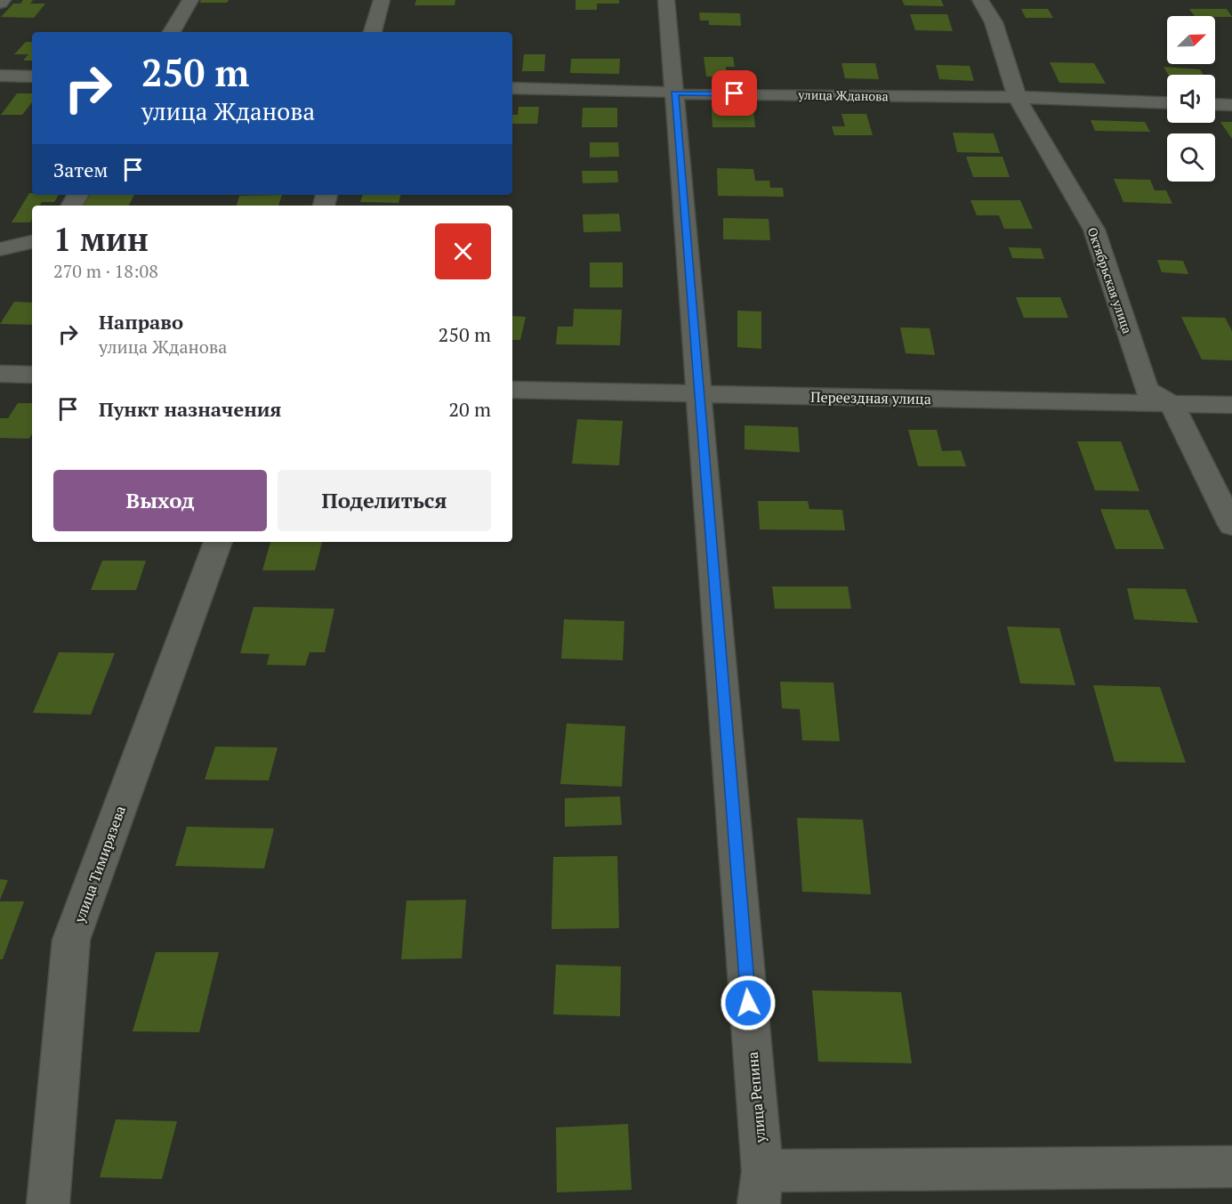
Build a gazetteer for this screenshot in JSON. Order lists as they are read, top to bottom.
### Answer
{
  "streets": {
    "street": [
      "улица Жданова",
      "Октябрьская улица",
      "Переездная улица",
      "улица Тимирязева",
      "улица Репина"
    ]
  },
  "crossings": [
    ["улица Жданова", "Октябрьская улица"],
    ["улица Жданова", "улица Репина"],
    ["Октябрьская улица", "Переездная улица"],
    ["Переездная улица", "улица Репина"]
  ],
  "north": "top right",
  "page": {
    "turn": ["250 m", "улица Жданова"],
    "then": "Затем",
    "heading": ["1 мин", "270 m · 18:08"],
    "list": [
      {
        "name": "Направо",
        "note": "улица Жданова",
        "value": "250 m"
      },
      {
        "name": "Пункт назначения",
        "value": "20 m"
      }
    ],
    "buttons": ["Выход", "Поделиться"]
  }
}
